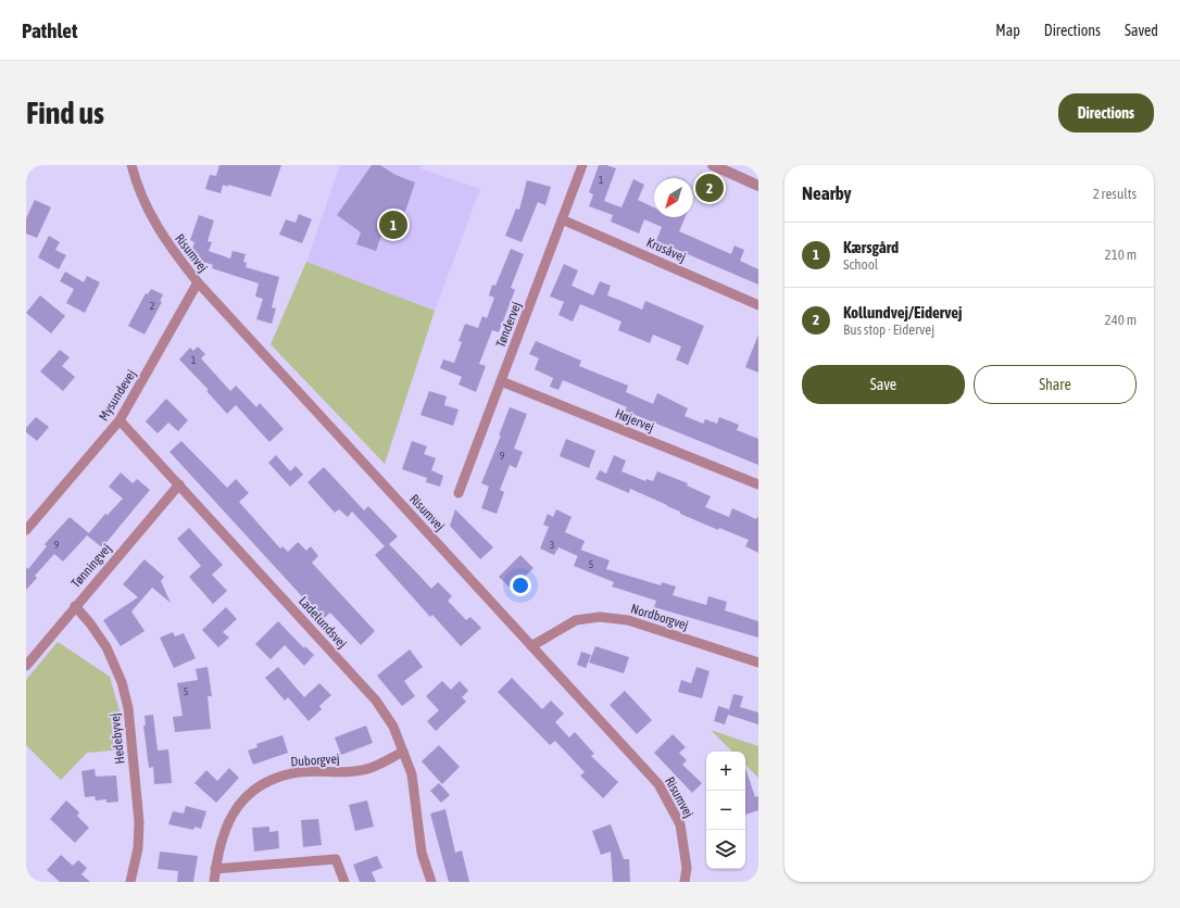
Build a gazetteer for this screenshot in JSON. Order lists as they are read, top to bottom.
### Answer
{
  "streets": {
    "street": [
      "Krusåvej",
      "Risumvej",
      "Tøndervej",
      "Mysundevej",
      "Højervej",
      "Tønningvej",
      "Nordborgvej",
      "Ladelundsvej",
      "Hedebyvej",
      "Duborgvej"
    ]
  },
  "crossings": [
    ["Krusåvej", "Tøndervej"],
    ["Risumvej", "Mysundevej"],
    ["Risumvej", "Nordborgvej"],
    ["Tøndervej", "Højervej"],
    ["Mysundevej", "Ladelundsvej"],
    ["Tønningvej", "Ladelundsvej"],
    ["Tønningvej", "Hedebyvej"],
    ["Ladelundsvej", "Duborgvej"]
  ],
  "house_numbers": [
    "1",
    "2",
    "1",
    "9",
    "9",
    "3",
    "5",
    "5"
  ],
  "north": "bottom left",
  "page": {
    "header": "Pathlet",
    "nav": ["Map", "Directions", "Saved"],
    "buttons": [
      "Directions",
      ["Save", "Share"]
    ],
    "title": "Find us",
    "heading": ["Nearby", "2 results"],
    "pins": ["2", "1"],
    "list": [
      {
        "mark": "1",
        "name": "Kærsgård",
        "note": "School",
        "value": "210 m"
      },
      {
        "mark": "2",
        "name": "Kollundvej/Eidervej",
        "note": "Bus stop · Eidervej",
        "value": "240 m"
      }
    ],
    "map_buttons": ["+", "−"]
  }
}
